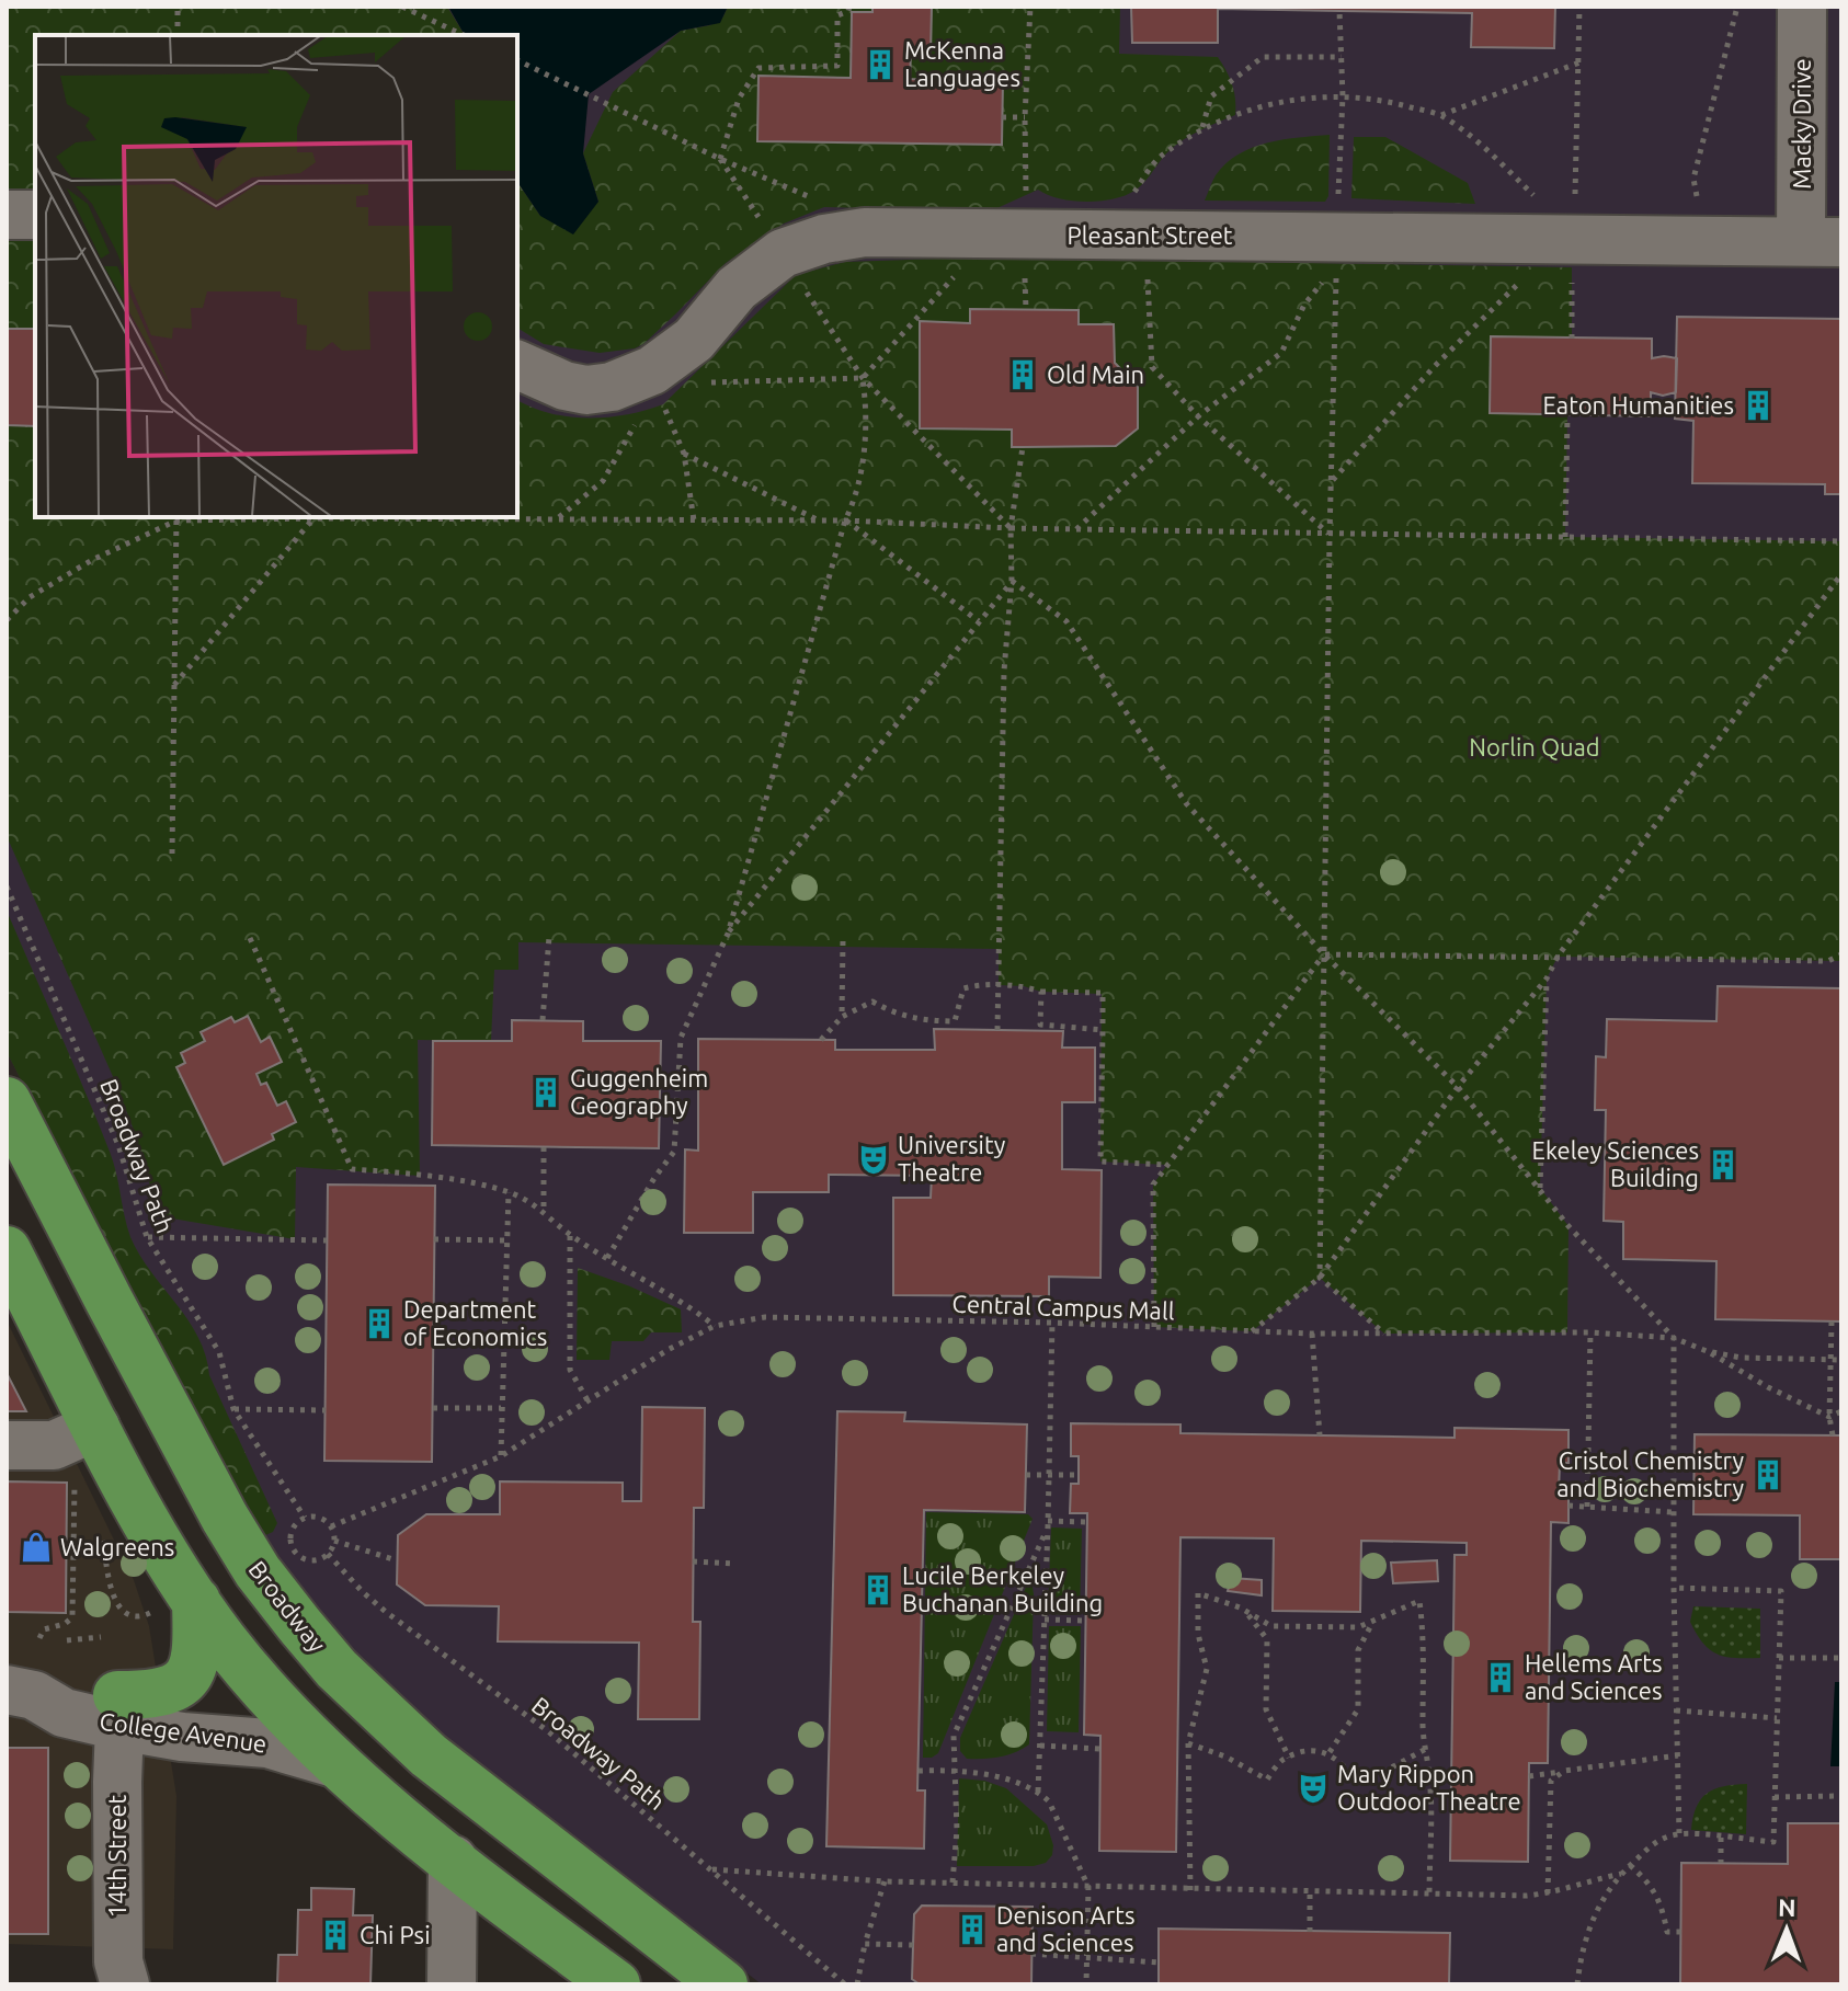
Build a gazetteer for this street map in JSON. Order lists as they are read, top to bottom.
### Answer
{
  "streets": {
    "main road": ["Broadway"],
    "street": [
      "Macky Drive",
      "Pleasant Street",
      "College Avenue",
      "14th Street"
    ],
    "path": ["Broadway Path", "Central Campus Mall"]
  },
  "crossings": [
    ["Macky Drive", "Pleasant Street"],
    ["Broadway Path", "Central Campus Mall"],
    ["College Avenue", "14th Street"]
  ],
  "parks": ["Norlin Quad"],
  "places": {
    "building": [
      "McKenna Languages",
      "Old Main",
      "Eaton Humanities",
      "Guggenheim Geography",
      "Ekeley Sciences Building",
      "Department of Economics",
      "Cristol Chemistry and Biochemistry",
      "Lucile Berkeley Buchanan Building",
      "Hellems Arts and Sciences",
      "Denison Arts and Sciences",
      "Chi Psi"
    ],
    "theatre": ["University Theatre", "Mary Rippon Outdoor Theatre"],
    "shop": ["Walgreens"]
  },
  "north": "top"
}
